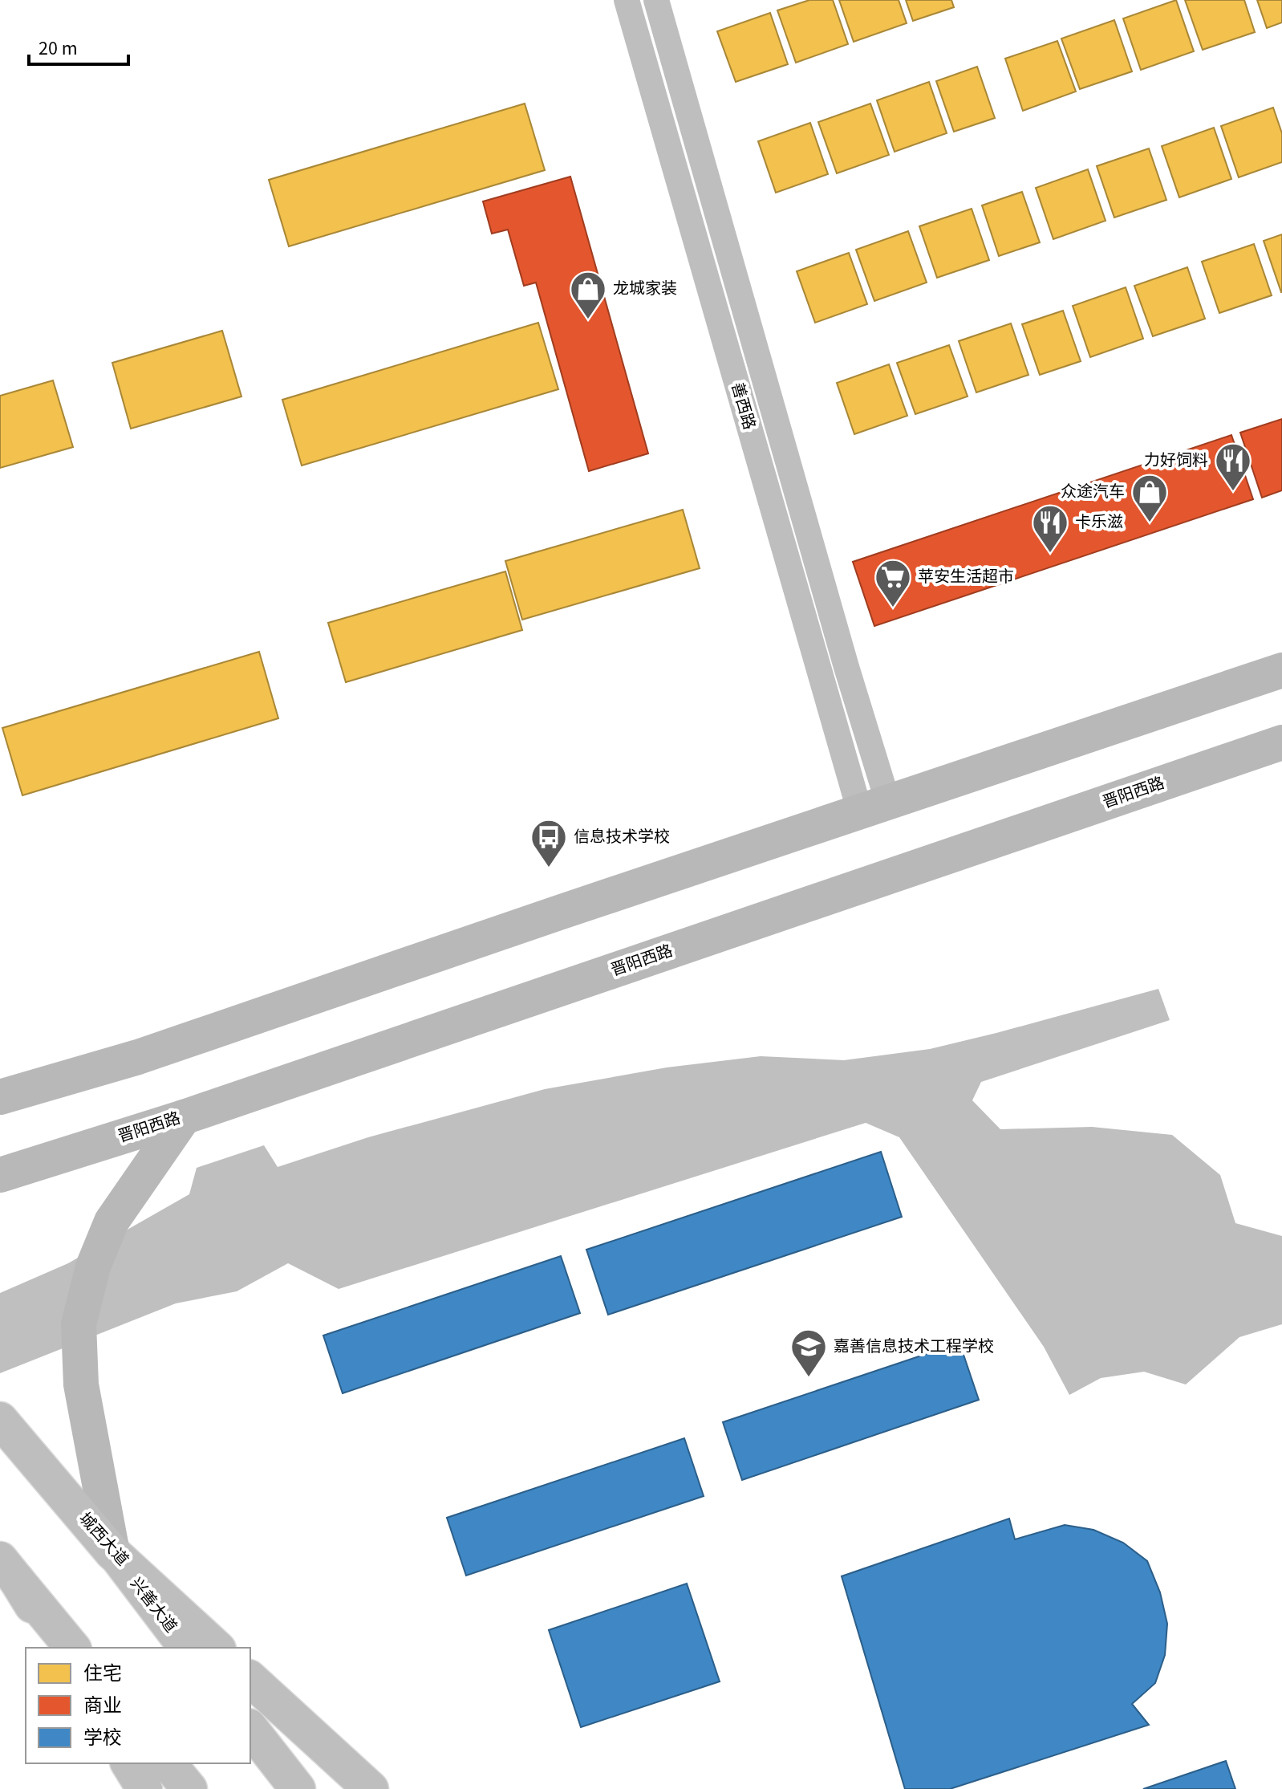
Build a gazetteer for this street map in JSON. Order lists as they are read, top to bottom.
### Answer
{
  "streets": {
    "main road": ["晋阳西路", "城西大道", "兴善大道"],
    "street": ["善西路"]
  },
  "crossings": [
    ["城西大道", "兴善大道"]
  ],
  "places": {
    "shop": ["龙城家装", "众途汽车"],
    "restaurant": ["力好饲料", "卡乐滋"],
    "supermarket": ["苹安生活超市"],
    "bus stop": ["信息技术学校"],
    "school or university": ["嘉善信息技术工程学校"]
  },
  "legend": ["住宅", "商业", "学校"],
  "scale_bar": "20 m"
}
